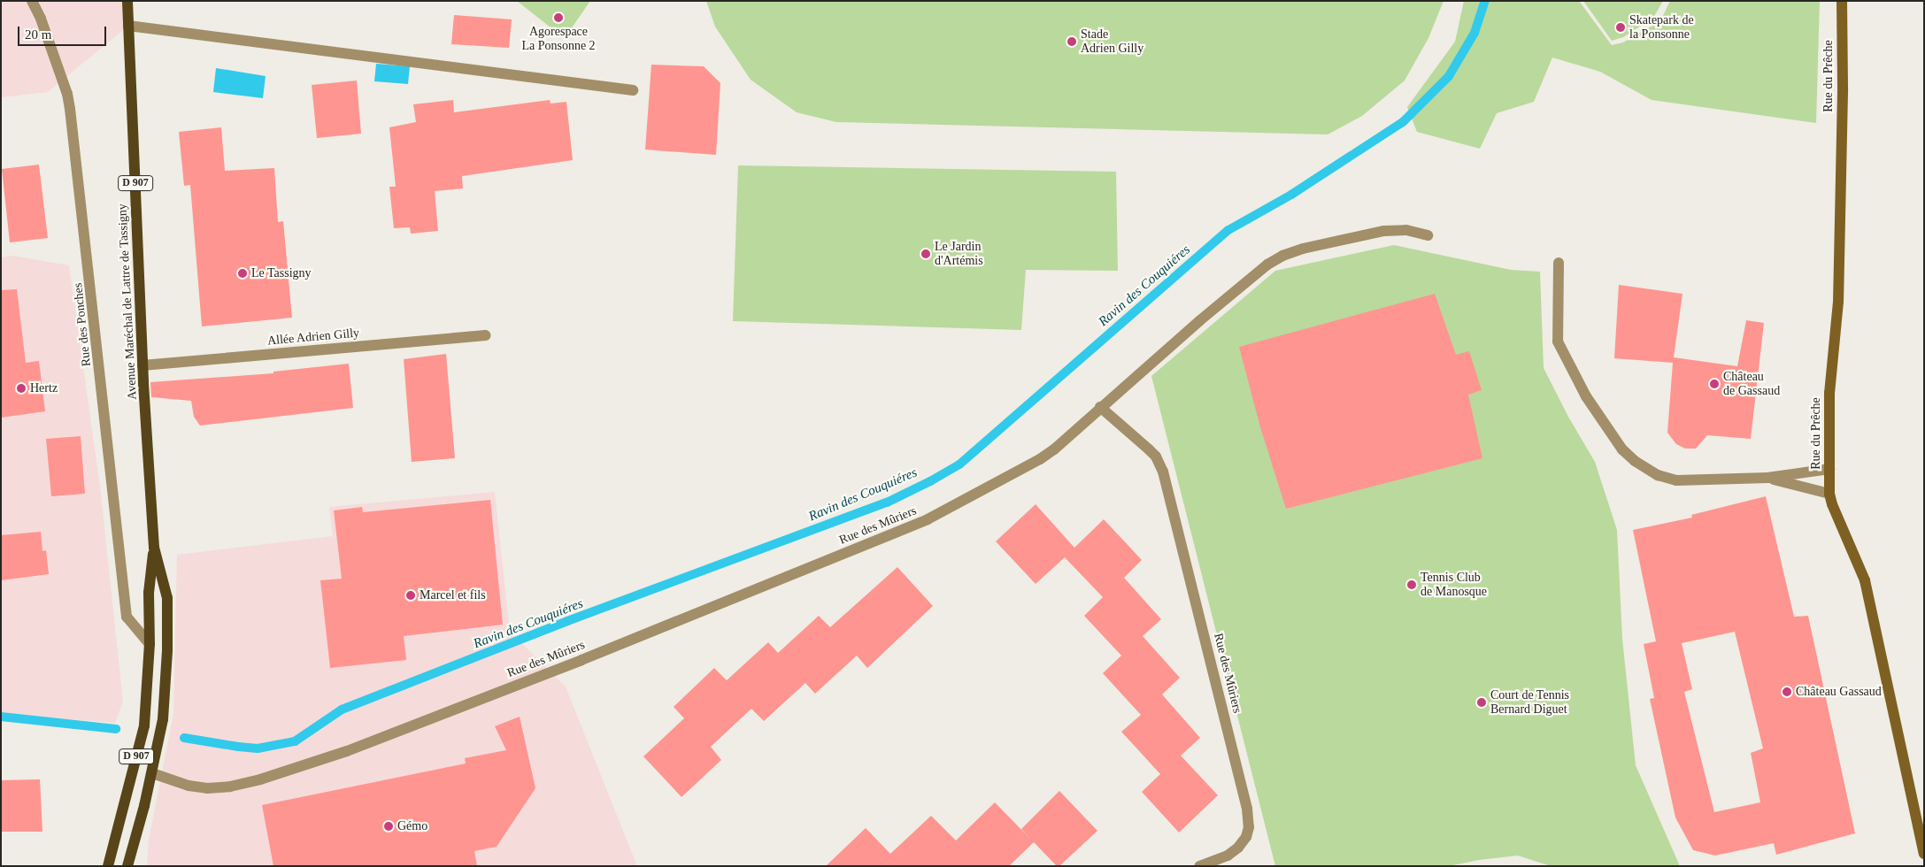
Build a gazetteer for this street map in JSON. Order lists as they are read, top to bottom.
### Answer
{
  "streets": {
    "main road": ["D 907", "Avenue Maréchal de Lattre de Tassigny"],
    "street": [
      "Rue du Prêche",
      "Rue des Ponches",
      "Allée Adrien Gilly",
      "Rue des Mûriers"
    ]
  },
  "crossings": [
    ["Avenue Maréchal de Lattre de Tassigny", "Rue des Ponches"],
    ["Avenue Maréchal de Lattre de Tassigny", "Allée Adrien Gilly"],
    ["Avenue Maréchal de Lattre de Tassigny", "Rue des Mûriers"]
  ],
  "water": ["Ravin des Couquiéres"],
  "places": [
    "Agorespace La Ponsonne 2",
    "Skatepark de la Ponsonne",
    "Stade Adrien Gilly",
    "Le Jardin d'Artémis",
    "Le Tassigny",
    "Château de Gassaud",
    "Hertz",
    "Tennis Club de Manosque",
    "Marcel et fils",
    "Château Gassaud",
    "Court de Tennis Bernard Diguet",
    "Gémo"
  ],
  "scale_bar": "20 m"
}
